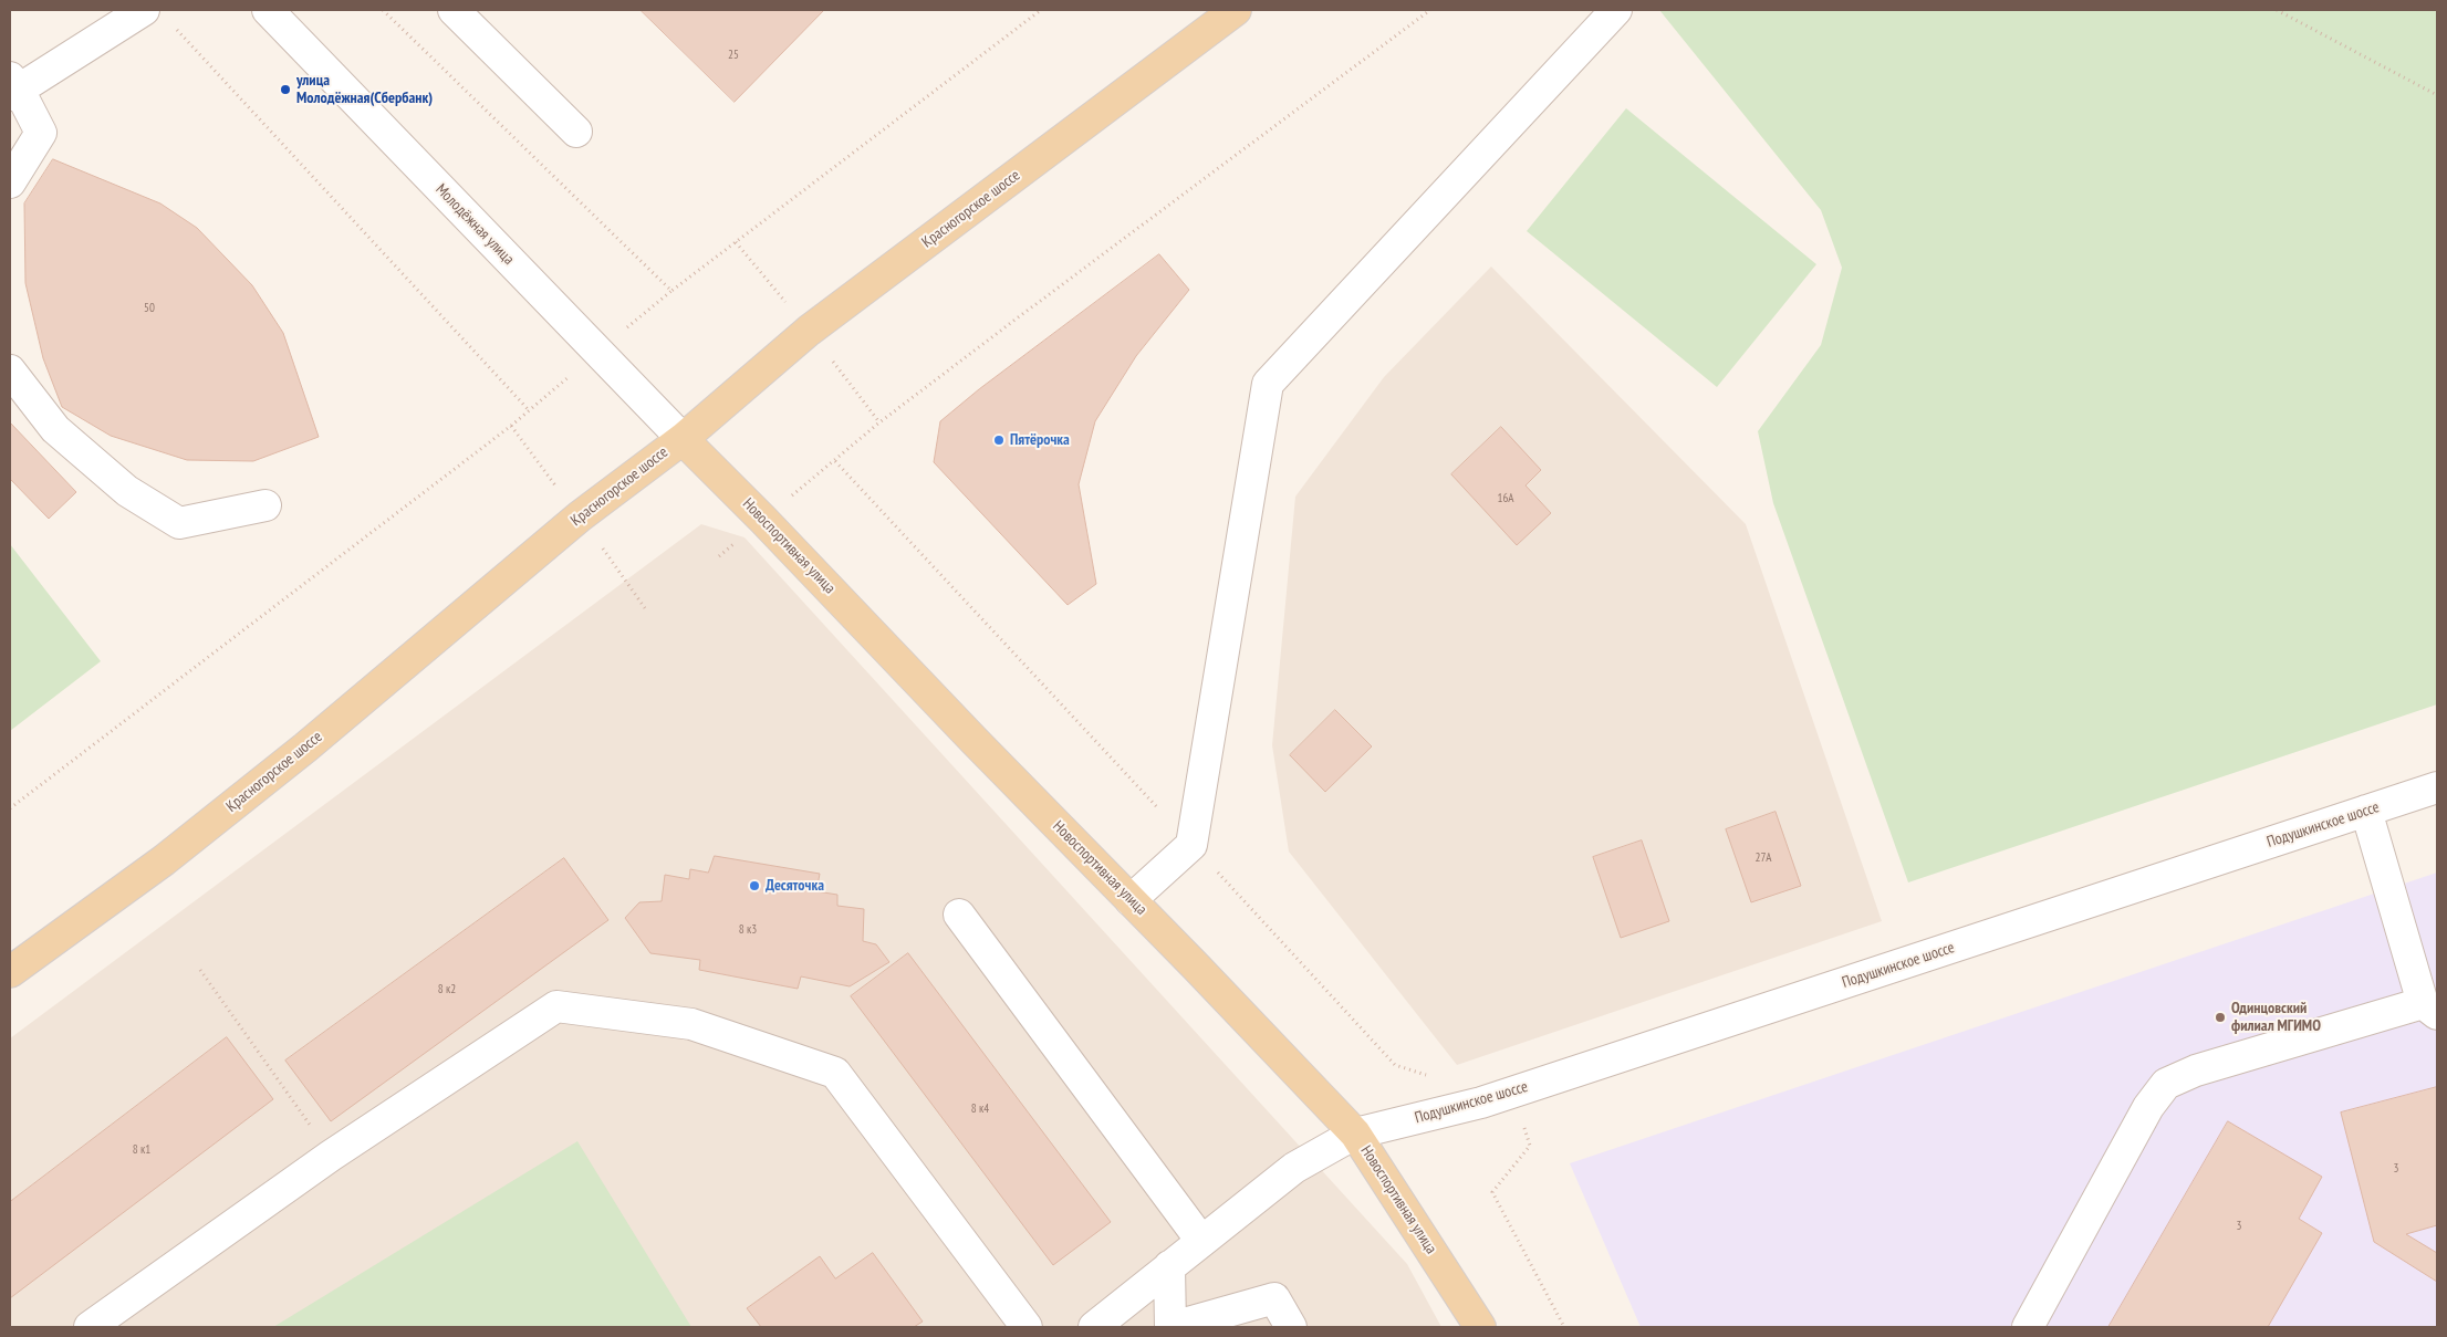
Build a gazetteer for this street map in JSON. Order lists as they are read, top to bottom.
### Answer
{
  "streets": {
    "main road": ["Красногорское шоссе", "Новоспортивная улица"],
    "street": ["Молодёжная улица", "Подушкинское шоссе"]
  },
  "crossings": [
    ["Красногорское шоссе", "Молодёжная улица"],
    ["Красногорское шоссе", "Новоспортивная улица"],
    ["Молодёжная улица", "Новоспортивная улица"],
    ["Новоспортивная улица", "Подушкинское шоссе"]
  ],
  "places": [
    "улица Молодёжная(Сбербанк)",
    "Пятёрочка",
    "Десяточка",
    "Одинцовский филиал МГИМО"
  ],
  "house_numbers": [
    "25",
    "50",
    "16А",
    "27А",
    "8 к3",
    "8 к2",
    "8 к4",
    "8 к1",
    "3",
    "3"
  ]
}
